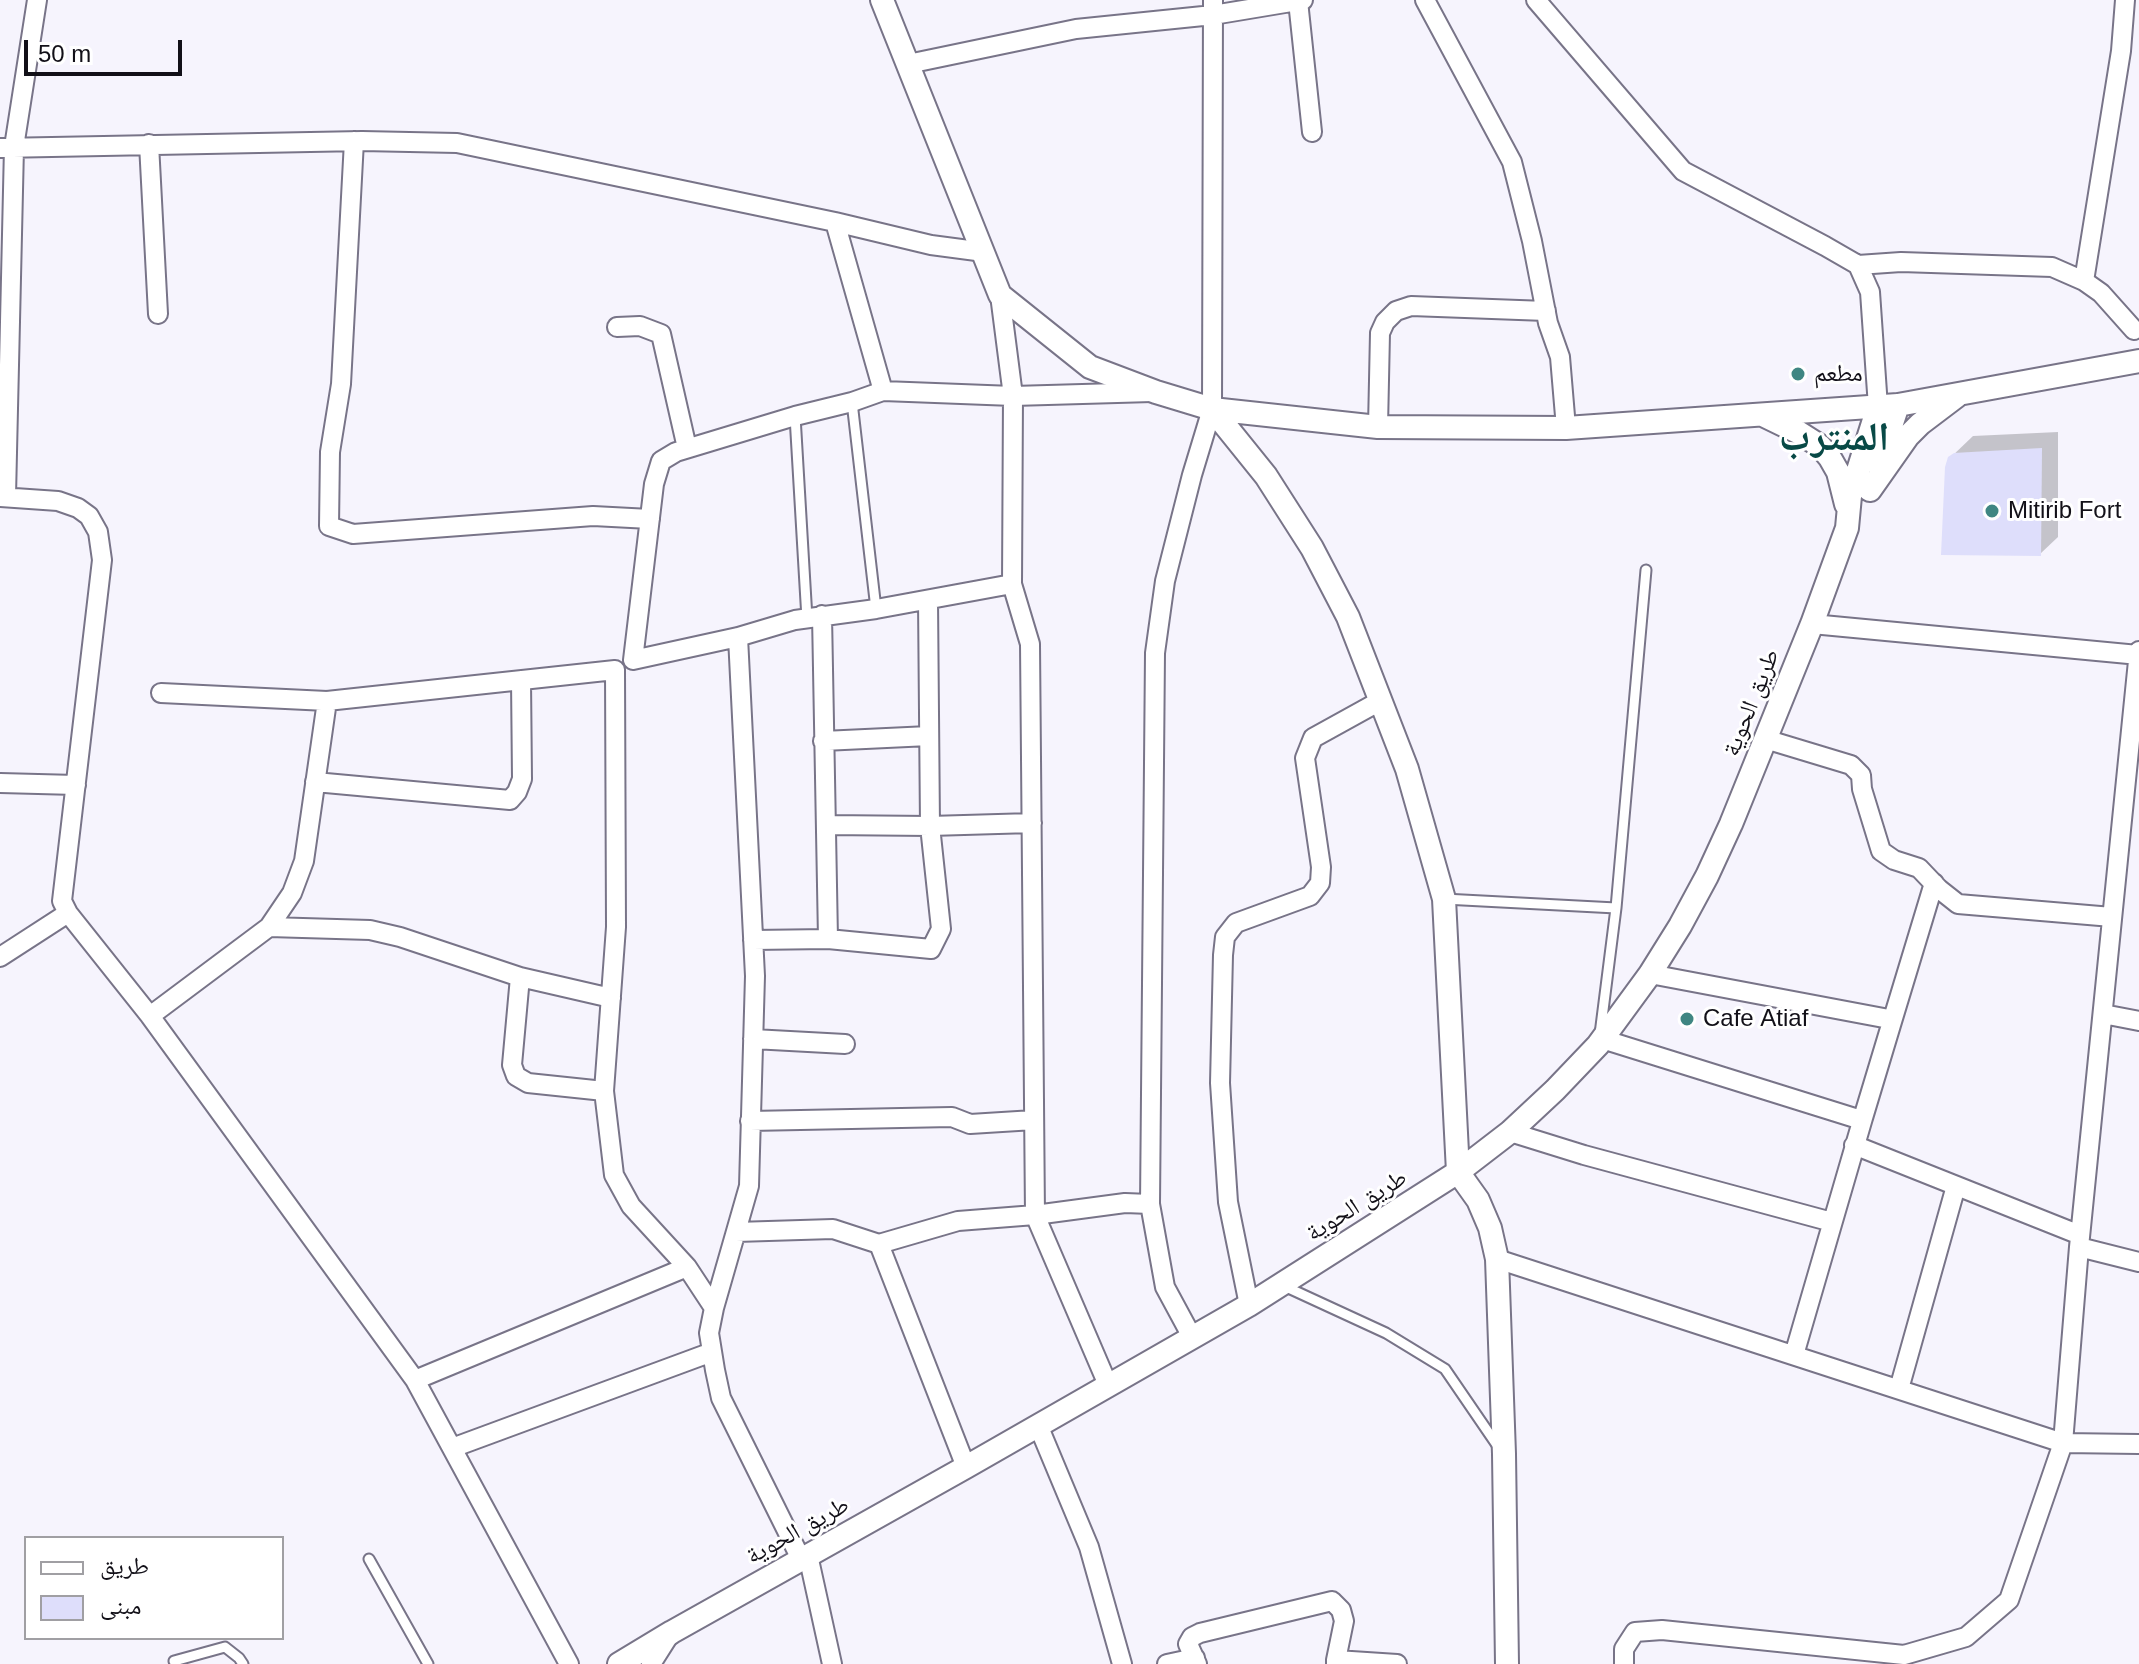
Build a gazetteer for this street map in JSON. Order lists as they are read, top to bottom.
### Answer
{
  "streets": {
    "street": ["طريق الحوية"]
  },
  "districts": ["المنترب"],
  "places": ["مطعم", "Mitirib Fort", "Cafe Atiaf"],
  "legend": ["طريق", "مبنى"],
  "scale_bar": "50 m"
}
